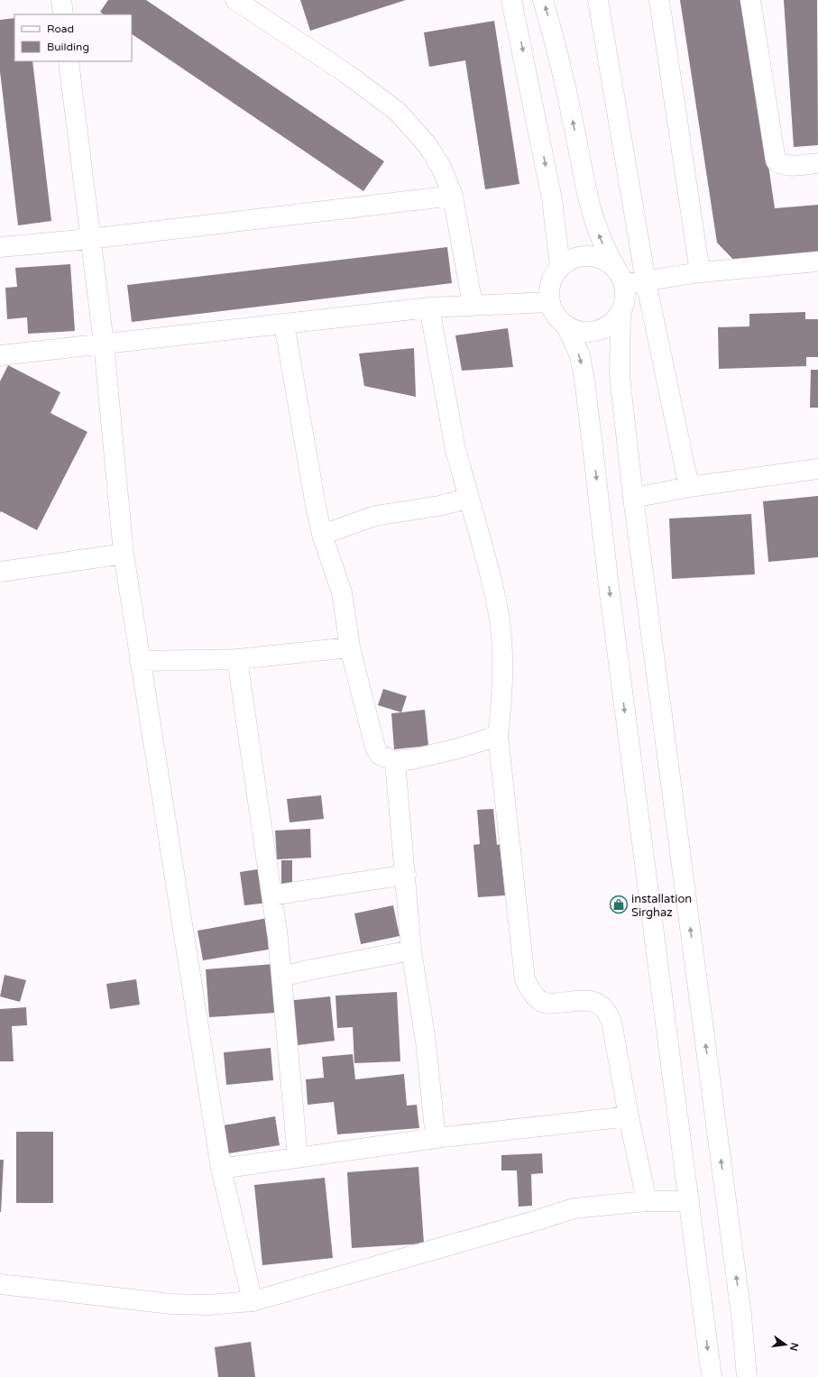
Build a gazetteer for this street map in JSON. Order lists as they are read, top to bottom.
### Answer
{
  "places": {
    "shop": ["installation Sirghaz"]
  },
  "legend": ["Road", "Building"],
  "north": "right"
}
